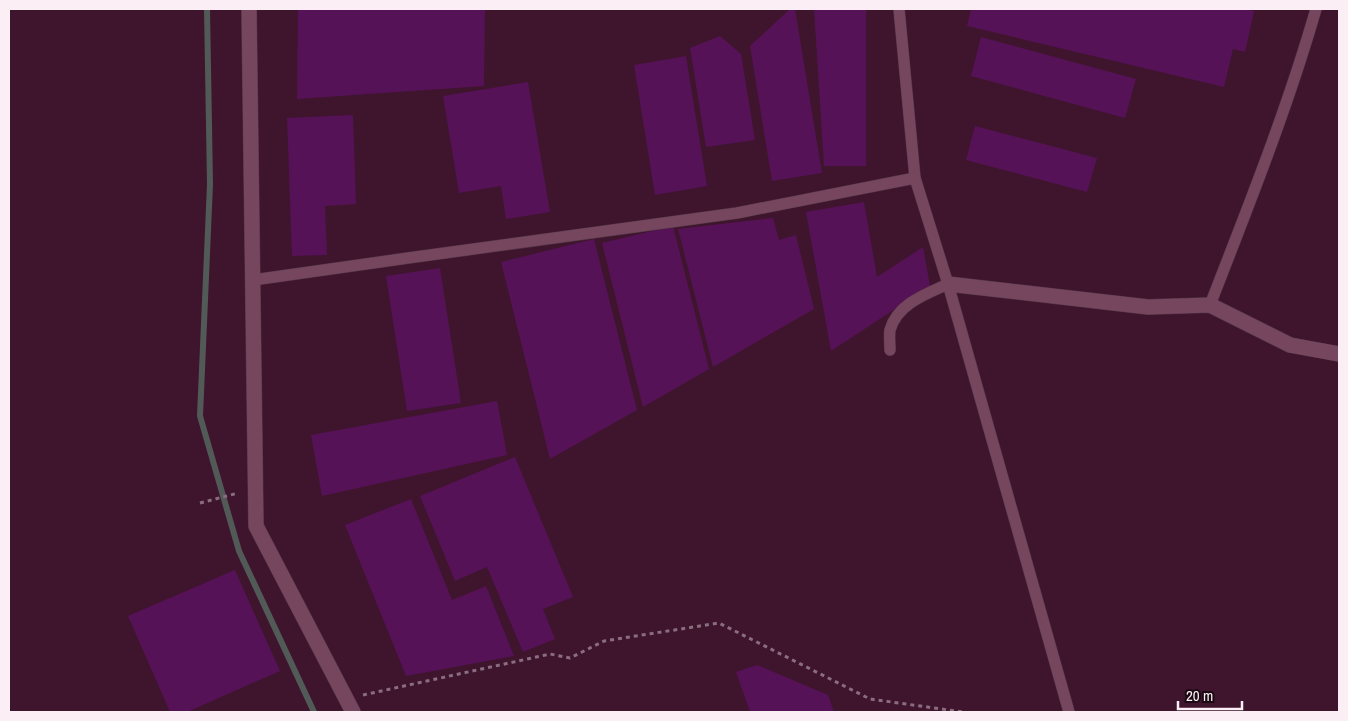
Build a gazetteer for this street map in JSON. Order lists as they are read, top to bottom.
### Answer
{
  "scale_bar": "20 m"
}
